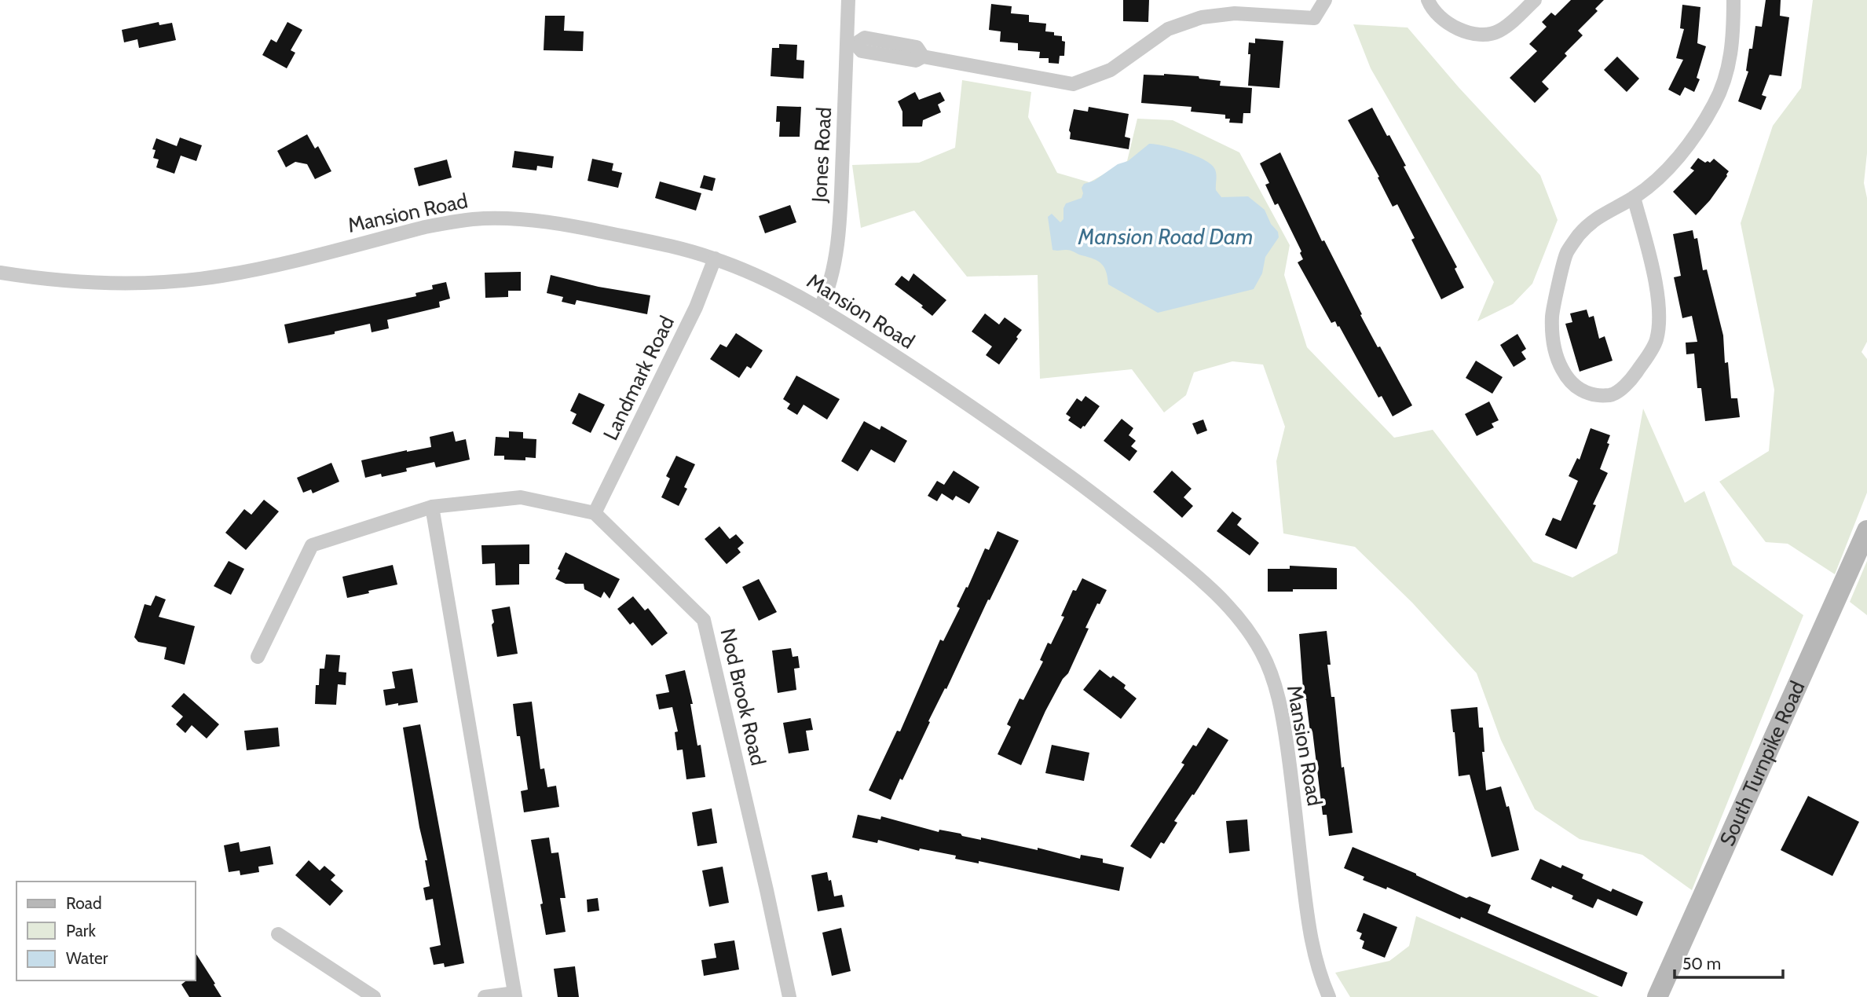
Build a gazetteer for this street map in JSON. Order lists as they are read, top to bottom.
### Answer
{
  "streets": {
    "main road": ["South Turnpike Road"],
    "street": [
      "Jones Road",
      "Mansion Road",
      "Landmark Road",
      "Nod Brook Road"
    ]
  },
  "crossings": [
    ["Jones Road", "Mansion Road"],
    ["Mansion Road", "Landmark Road"],
    ["Landmark Road", "Nod Brook Road"]
  ],
  "water": ["Mansion Road Dam"],
  "legend": ["Road", "Park", "Water"],
  "scale_bar": "50 m"
}
